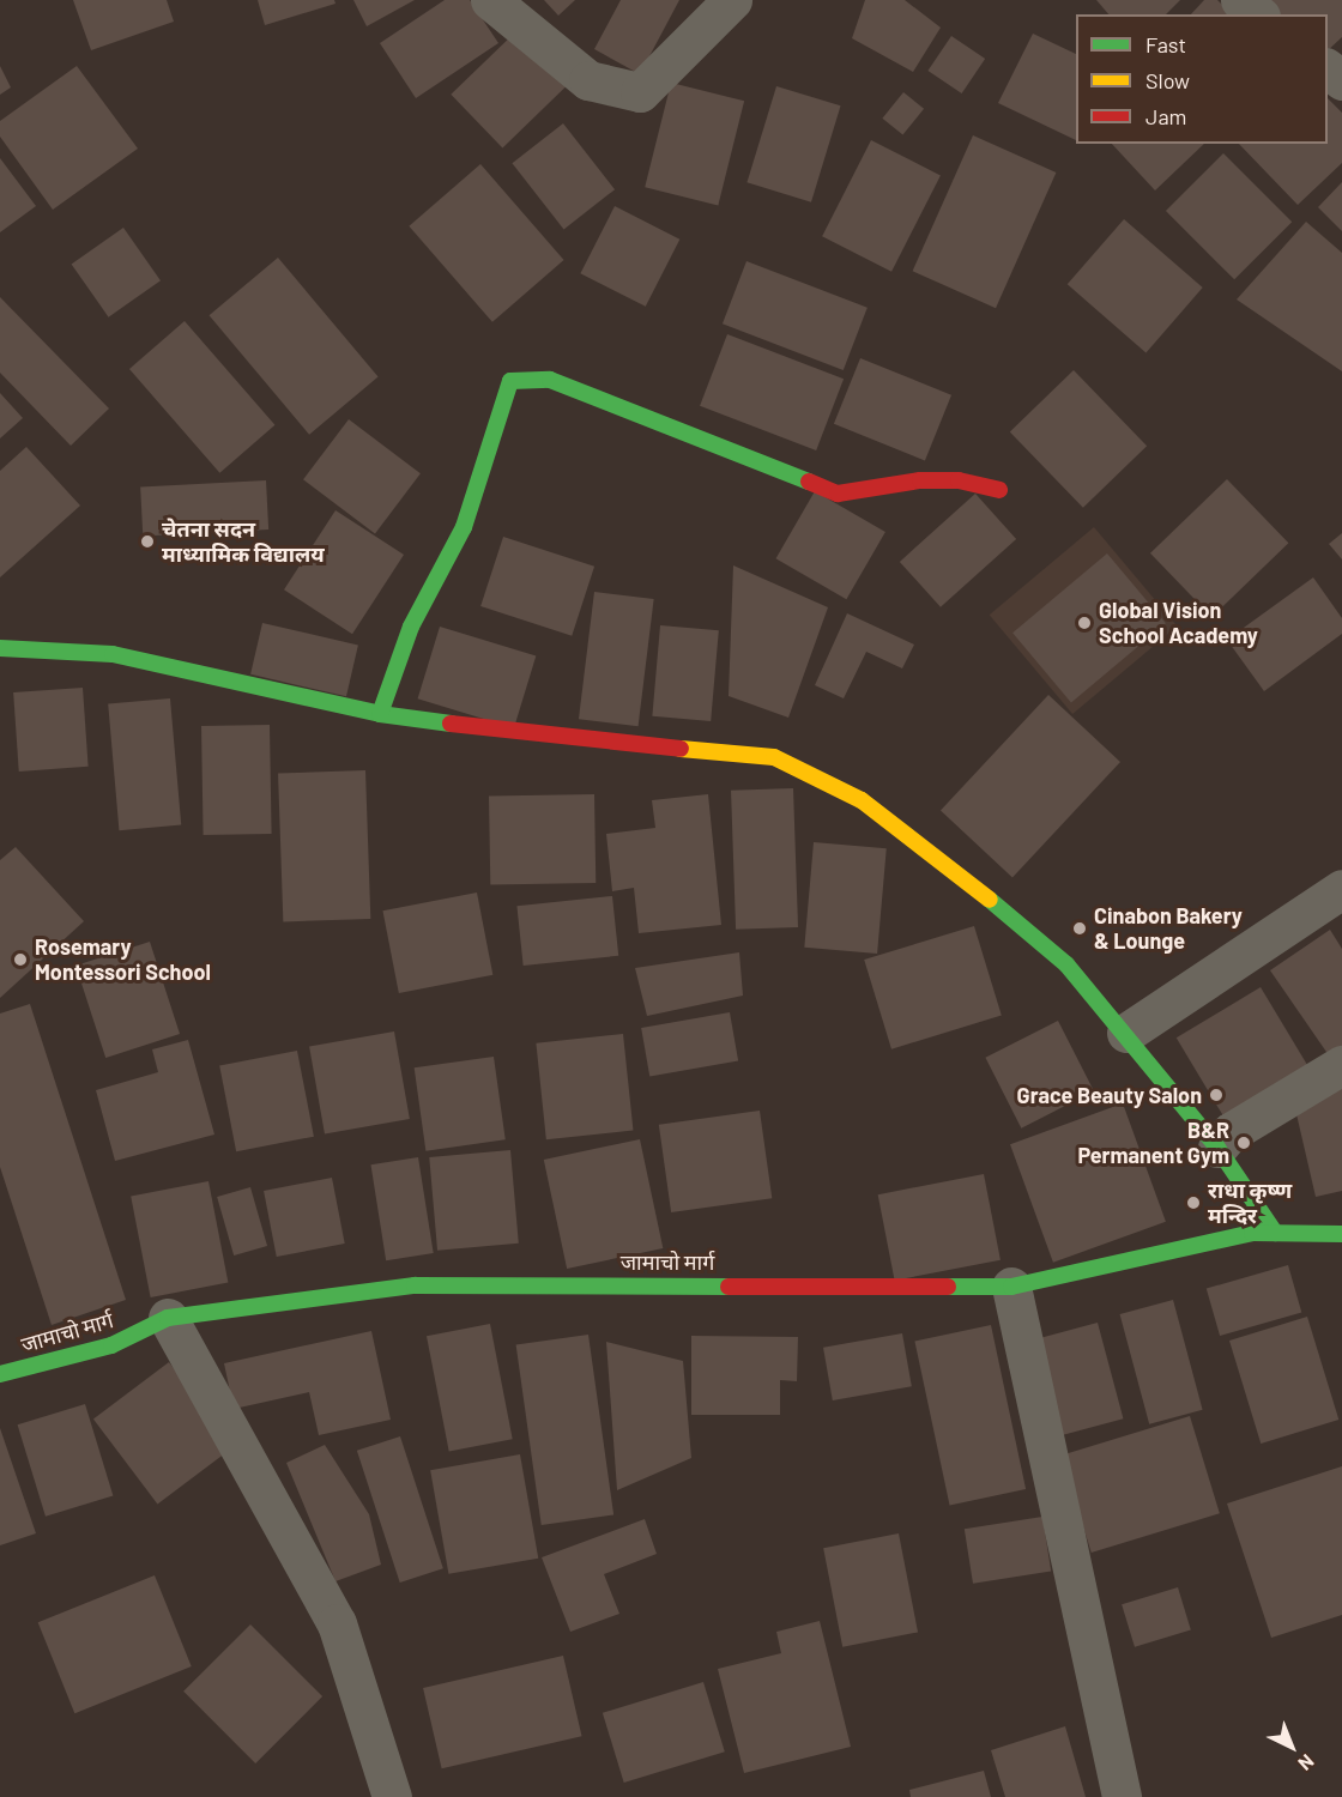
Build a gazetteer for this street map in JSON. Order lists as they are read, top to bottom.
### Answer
{
  "streets": {
    "street": ["जामाचो मार्ग"]
  },
  "places": [
    "चेतना सदन माध्यामिक विद्यालय",
    "Global Vision School Academy",
    "Cinabon Bakery & Lounge",
    "Rosemary Montessori School",
    "Grace Beauty Salon",
    "B&R Permanent Gym",
    "राधा कृष्ण मन्दिर"
  ],
  "legend": ["Fast", "Slow", "Jam"],
  "north": "bottom right"
}
